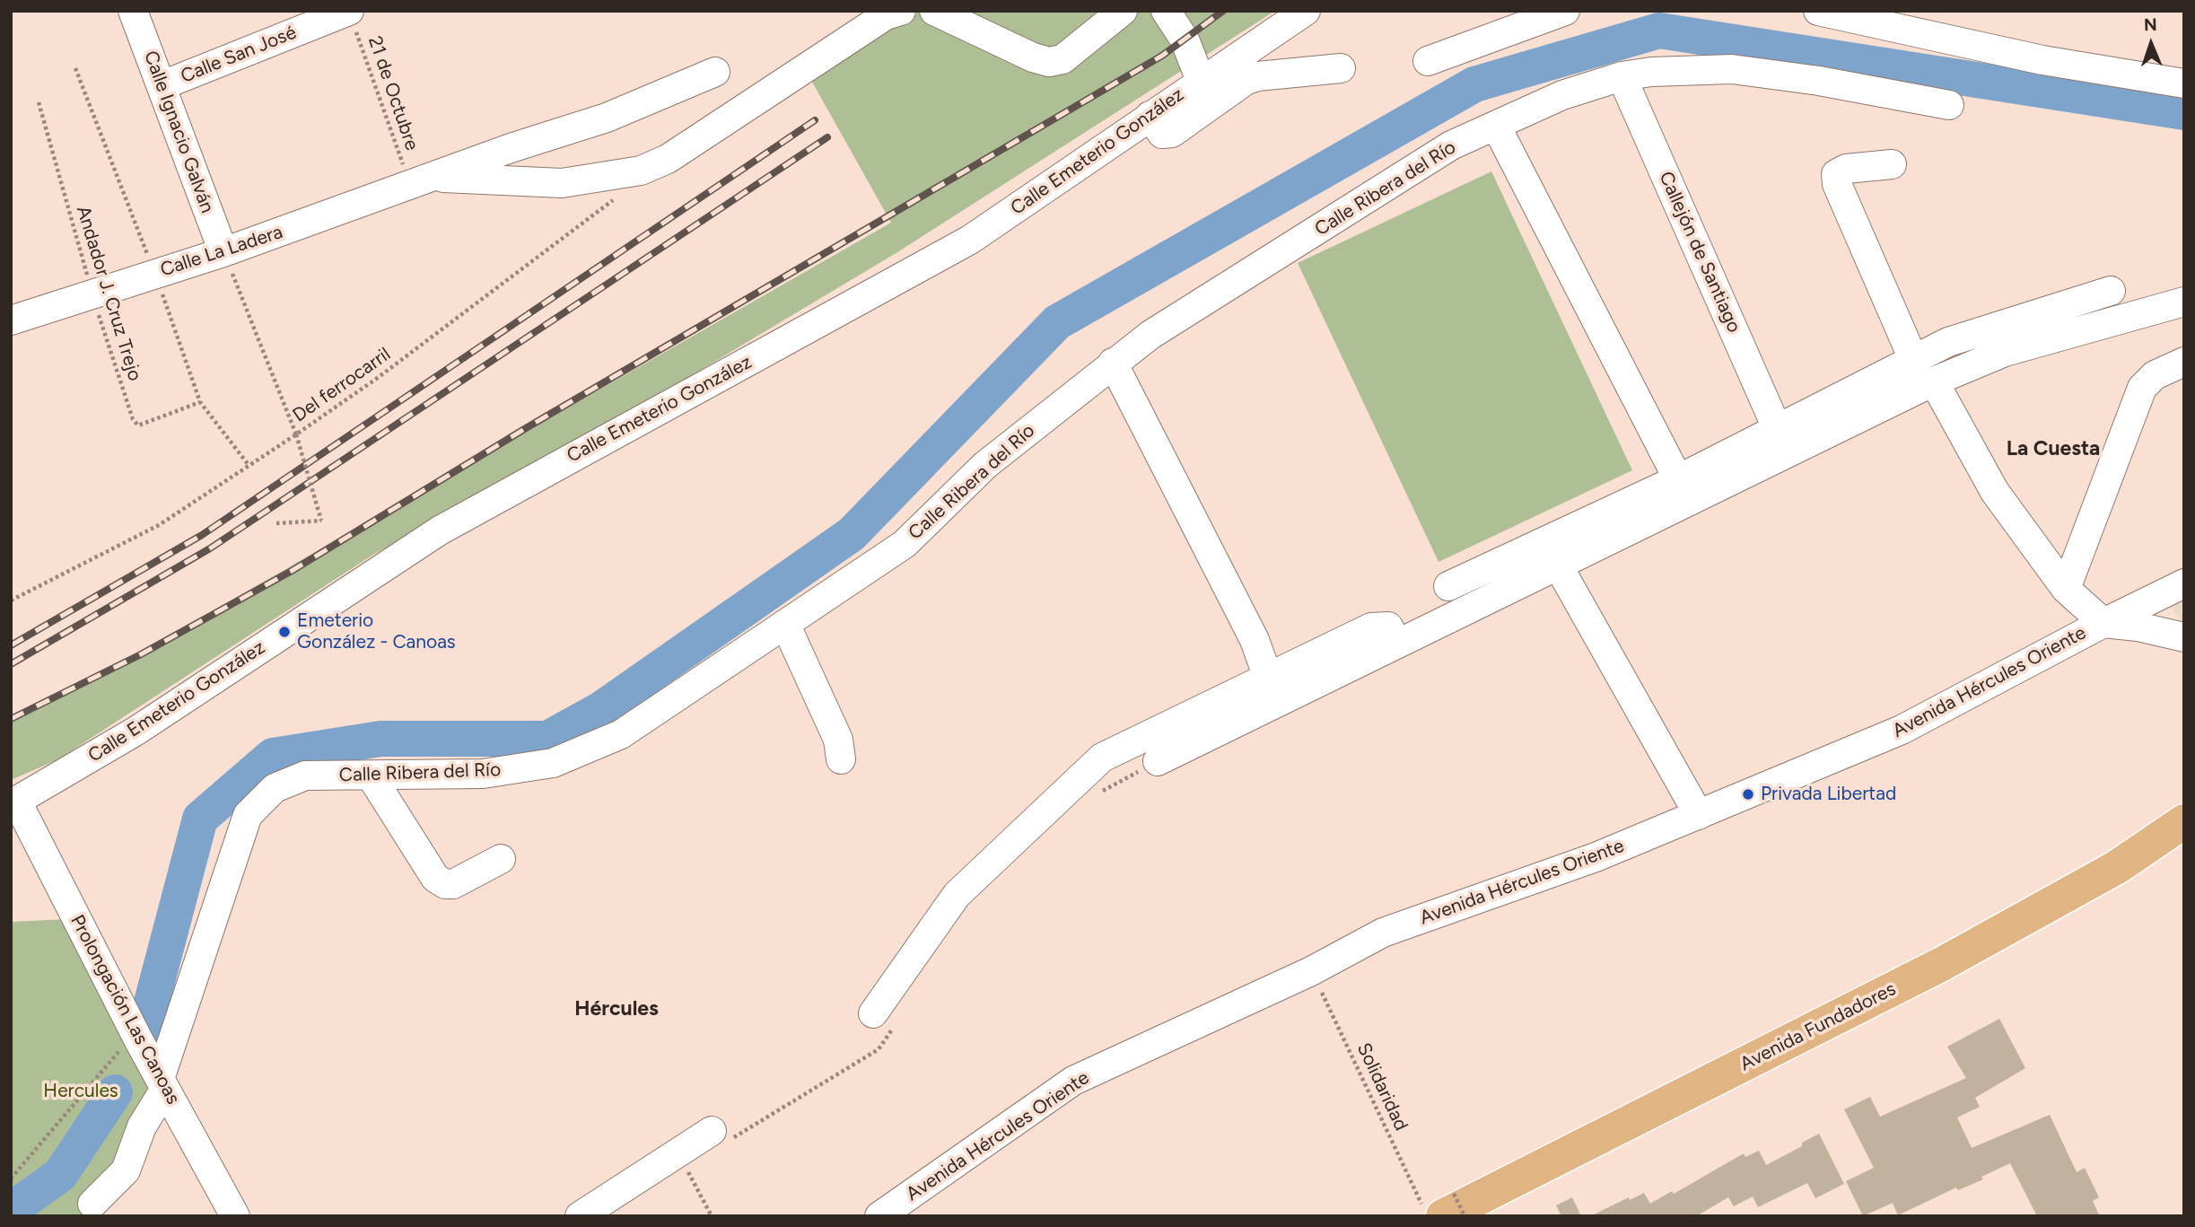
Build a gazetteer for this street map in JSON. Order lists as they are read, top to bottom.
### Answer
{
  "streets": {
    "main road": ["Avenida Fundadores"],
    "street": [
      "Calle San José",
      "Calle Ignacio Galván",
      "Calle Emeterio González",
      "Calle Ribera del Río",
      "Calle La Ladera",
      "Callejón de Santiago",
      "Avenida Hércules Oriente",
      "Prolongación Las Canoas"
    ],
    "path": [
      "21 de Octubre",
      "Andador J. Cruz Trejo",
      "Del ferrocarril",
      "Solidaridad"
    ]
  },
  "crossings": [
    ["Calle San José", "21 de Octubre"],
    ["Calle San José", "Calle Ignacio Galván"],
    ["21 de Octubre", "Calle La Ladera"],
    ["Calle Ignacio Galván", "Calle La Ladera"],
    ["Calle Emeterio González", "Prolongación Las Canoas"],
    ["Calle Ribera del Río", "Callejón de Santiago"],
    ["Calle Ribera del Río", "Prolongación Las Canoas"],
    ["Calle La Ladera", "Andador J. Cruz Trejo"],
    ["Avenida Hércules Oriente", "Solidaridad"],
    ["Avenida Fundadores", "Solidaridad"]
  ],
  "districts": ["La Cuesta", "Hércules"],
  "parks": ["Hercules"],
  "places": ["Emeterio González - Canoas", "Privada Libertad"],
  "north": "top"
}
